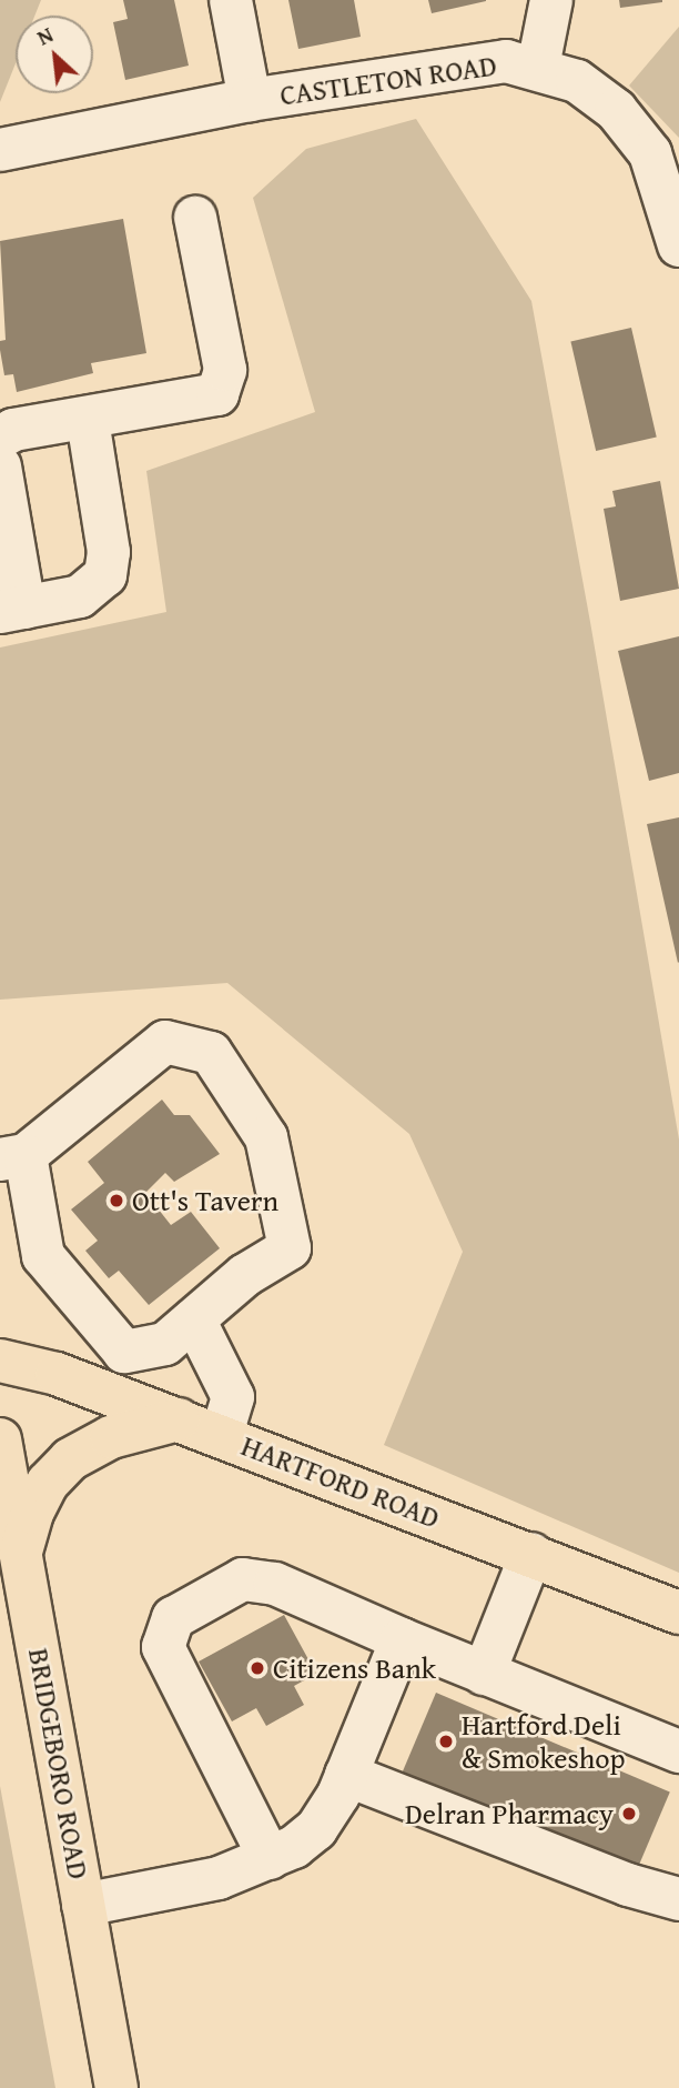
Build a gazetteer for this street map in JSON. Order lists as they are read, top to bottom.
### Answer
{
  "streets": {
    "main road": ["HARTFORD ROAD", "BRIDGEBORO ROAD"],
    "street": ["CASTLETON ROAD"]
  },
  "places": [
    "Ott's Tavern",
    "Citizens Bank",
    "Hartford Deli & Smokeshop",
    "Delran Pharmacy"
  ],
  "north": "top left"
}
